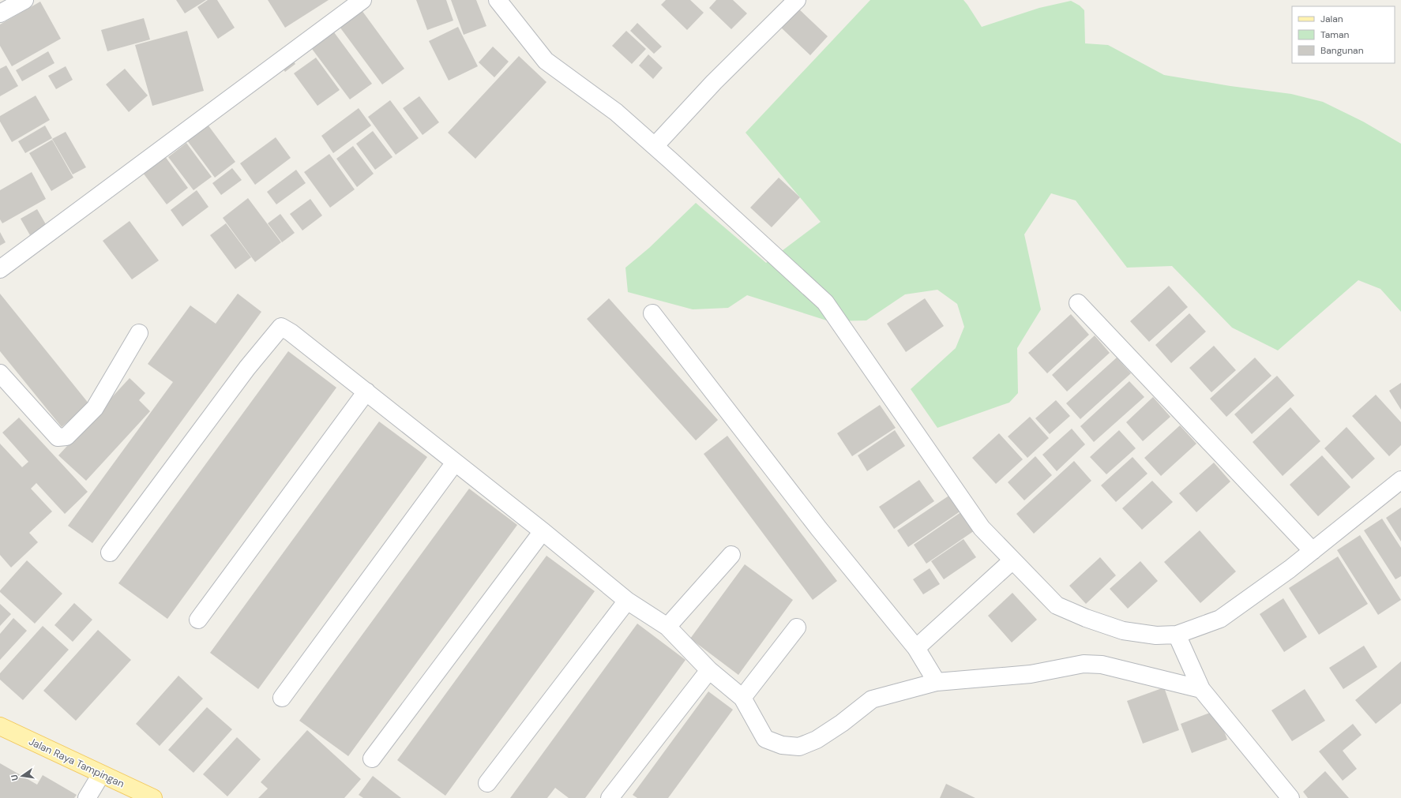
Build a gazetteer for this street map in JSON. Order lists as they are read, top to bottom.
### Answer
{
  "streets": {
    "main road": ["Jalan Raya Tampingan"]
  },
  "legend": ["Jalan", "Taman", "Bangunan"],
  "north": "left"
}
